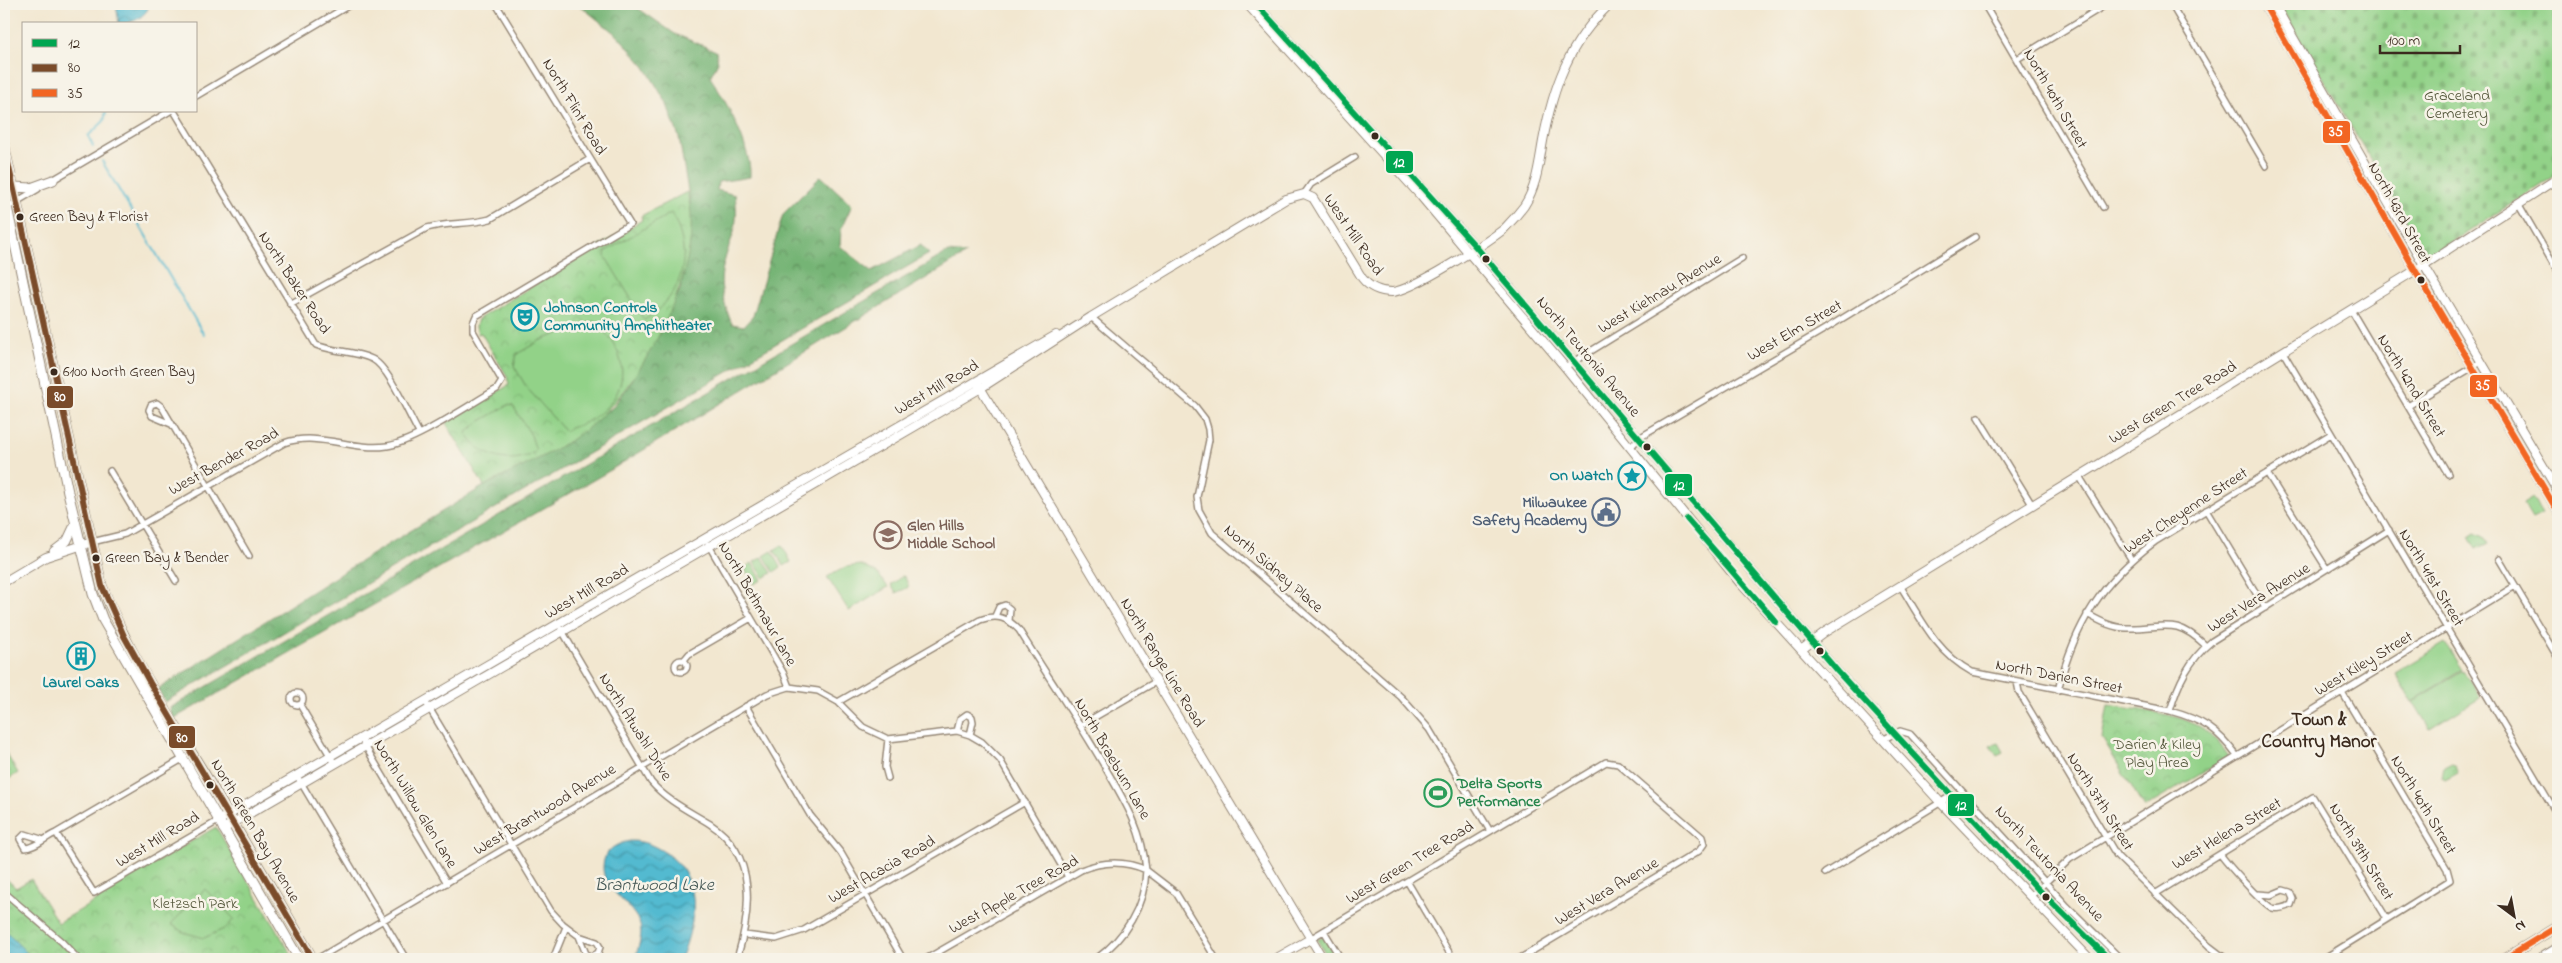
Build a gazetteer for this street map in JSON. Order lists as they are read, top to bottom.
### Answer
{
  "streets": {
    "main road": [
      "North 43rd Street",
      "West Mill Road",
      "North Teutonia Avenue",
      "West Green Tree Road",
      "West Bender Road",
      "North Range Line Road",
      "North Green Bay Avenue"
    ],
    "street": [
      "North 40th Street",
      "North Flint Road",
      "North Baker Road",
      "West Kiehnau Avenue",
      "West Elm Street",
      "North 42nd Street",
      "West Cheyenne Street",
      "North Sidney Place",
      "North 41st Street",
      "West Vera Avenue",
      "North Bethmaur Lane",
      "West Kiley Street",
      "North Darien Street",
      "North Atwahl Drive",
      "North Braeburn Lane",
      "North 37th Street",
      "North Willow Glen Lane",
      "West Brantwood Avenue",
      "West Helena Street",
      "North 39th Street",
      "West Acacia Road",
      "West Apple Tree Road"
    ]
  },
  "crossings": [
    ["North 40th Street", "West Kiley Street"],
    ["North 40th Street", "North 39th Street"],
    ["North Flint Road", "West Bender Road"],
    ["North 43rd Street", "West Green Tree Road"],
    ["West Mill Road", "North Teutonia Avenue"],
    ["West Mill Road", "North Sidney Place"],
    ["West Mill Road", "North Bethmaur Lane"],
    ["West Mill Road", "North Range Line Road"],
    ["West Mill Road", "North Atwahl Drive"],
    ["West Mill Road", "North Willow Glen Lane"],
    ["West Mill Road", "North Green Bay Avenue"],
    ["North Baker Road", "West Bender Road"],
    ["West Kiehnau Avenue", "North Teutonia Avenue"],
    ["West Elm Street", "North Teutonia Avenue"],
    ["North Teutonia Avenue", "West Green Tree Road"],
    ["North Teutonia Avenue", "West Kiley Street"],
    ["North 42nd Street", "West Green Tree Road"],
    ["West Green Tree Road", "North Sidney Place"],
    ["West Green Tree Road", "North 41st Street"],
    ["West Green Tree Road", "West Vera Avenue"],
    ["West Green Tree Road", "North Range Line Road"],
    ["West Green Tree Road", "North Darien Street"],
    ["West Bender Road", "North Green Bay Avenue"],
    ["West Cheyenne Street", "North 41st Street"],
    ["West Cheyenne Street", "North Darien Street"],
    ["North 41st Street", "West Vera Avenue"],
    ["North 41st Street", "West Kiley Street"],
    ["West Vera Avenue", "North Darien Street"],
    ["North Bethmaur Lane", "West Brantwood Avenue"],
    ["West Kiley Street", "North Darien Street"],
    ["West Kiley Street", "North 37th Street"],
    ["North Darien Street", "North 37th Street"],
    ["North Atwahl Drive", "West Brantwood Avenue"],
    ["North Atwahl Drive", "West Acacia Road"],
    ["North Braeburn Lane", "West Apple Tree Road"],
    ["North 37th Street", "West Helena Street"],
    ["North Willow Glen Lane", "West Brantwood Avenue"],
    ["West Helena Street", "North 39th Street"]
  ],
  "districts": ["Town & Country Manor"],
  "water": ["Brantwood Lake"],
  "parks": ["Graceland Cemetery", "Darien & Kiley Play Area", "Kletzsch Park"],
  "places": {
    "other": ["Green Bay & Florist", "6100 North Green Bay", "Green Bay & Bender"],
    "theatre": ["Johnson Controls Community Amphitheater"],
    "place": ["On Watch"],
    "public building": ["Milwaukee Safety Academy"],
    "school or university": ["Glen Hills Middle School"],
    "building": ["Laurel Oaks"],
    "sports": ["Delta Sports Performance"]
  },
  "lines": ["transit line 12", "transit line 35", "transit line 80"],
  "legend": ["12", "80", "35"],
  "scale_bar": "100 m",
  "north": "bottom right"
}
